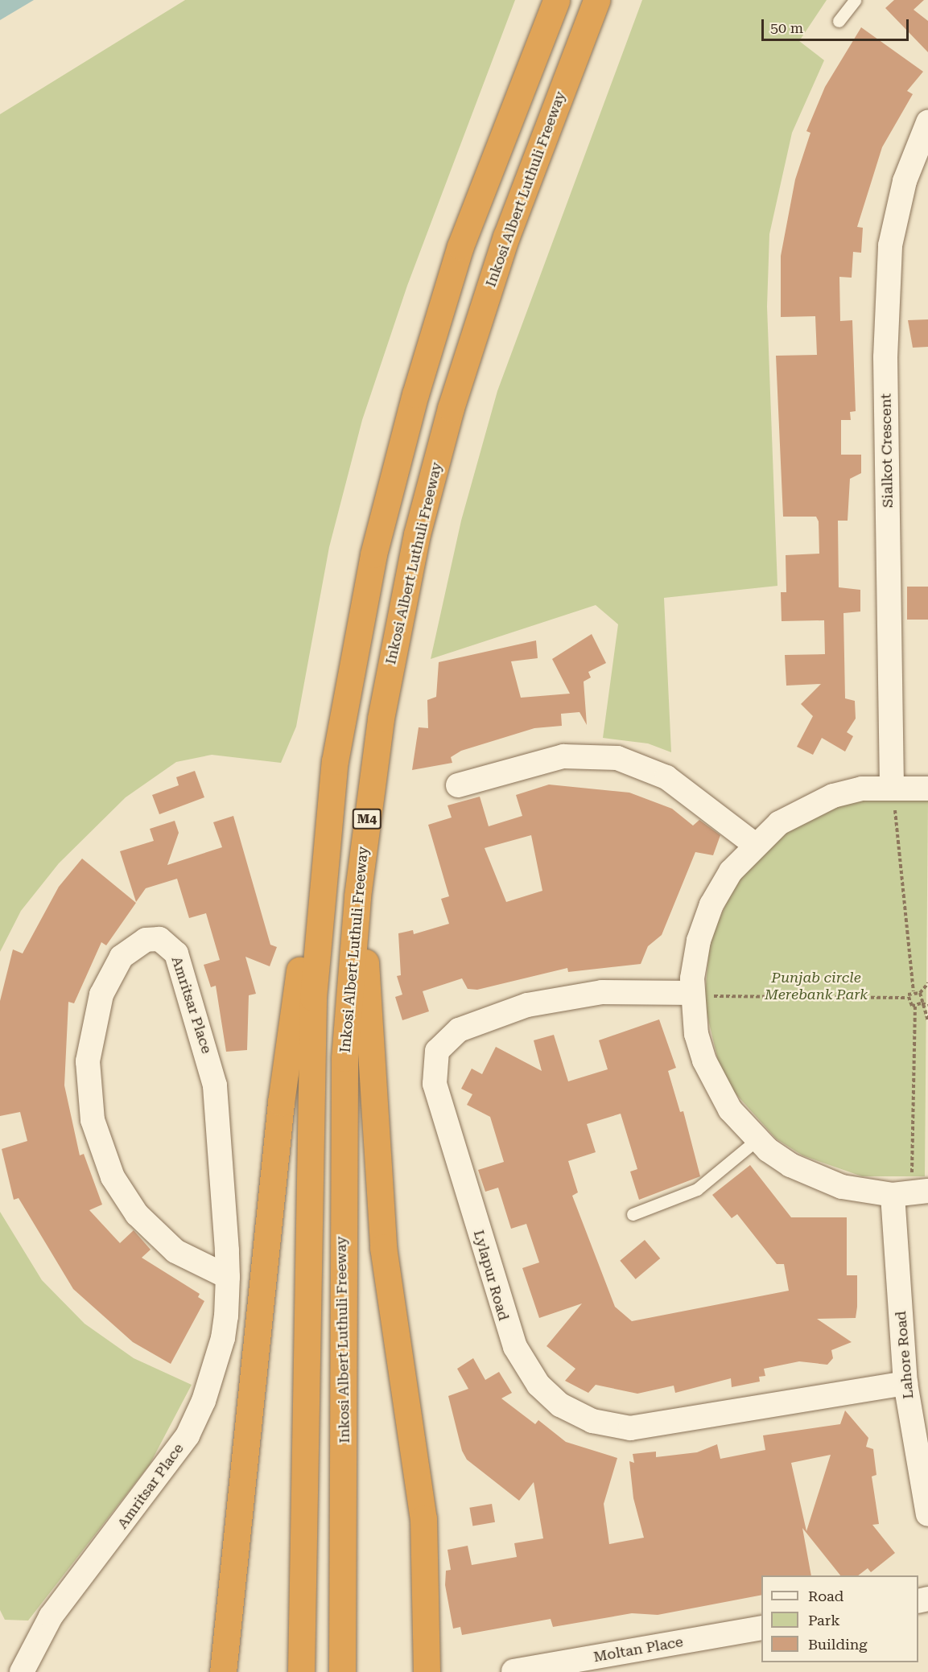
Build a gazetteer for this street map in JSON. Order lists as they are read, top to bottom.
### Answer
{
  "streets": {
    "highway": ["Inkosi Albert Luthuli Freeway", "M4"],
    "street": [
      "Sialkot Crescent",
      "Amritsar Place",
      "Lylapur Road",
      "Lahore Road",
      "Moltan Place"
    ]
  },
  "crossings": [
    ["Lylapur Road", "Lahore Road"]
  ],
  "parks": ["Punjab circle Merebank Park"],
  "legend": ["Road", "Park", "Building"],
  "scale_bar": "50 m"
}
